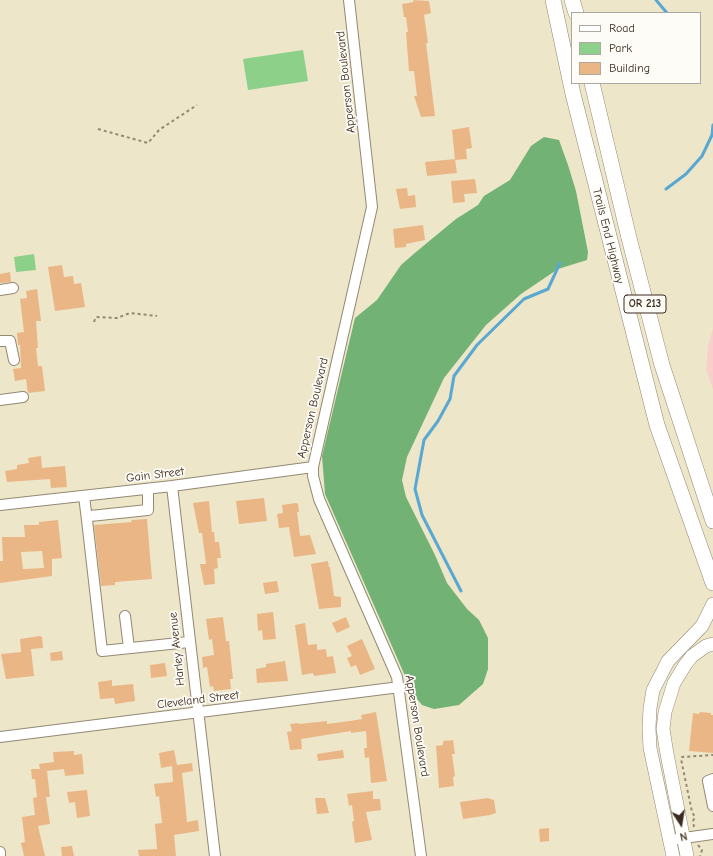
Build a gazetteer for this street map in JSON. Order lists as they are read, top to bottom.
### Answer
{
  "streets": {
    "highway": ["Trails End Highway", "OR 213"],
    "street": [
      "Apperson Boulevard",
      "Gain Street",
      "Harley Avenue",
      "Cleveland Street"
    ]
  },
  "crossings": [
    ["Apperson Boulevard", "Gain Street"],
    ["Apperson Boulevard", "Cleveland Street"],
    ["Gain Street", "Harley Avenue"],
    ["Harley Avenue", "Cleveland Street"]
  ],
  "legend": ["Road", "Park", "Building"],
  "north": "bottom"
}
